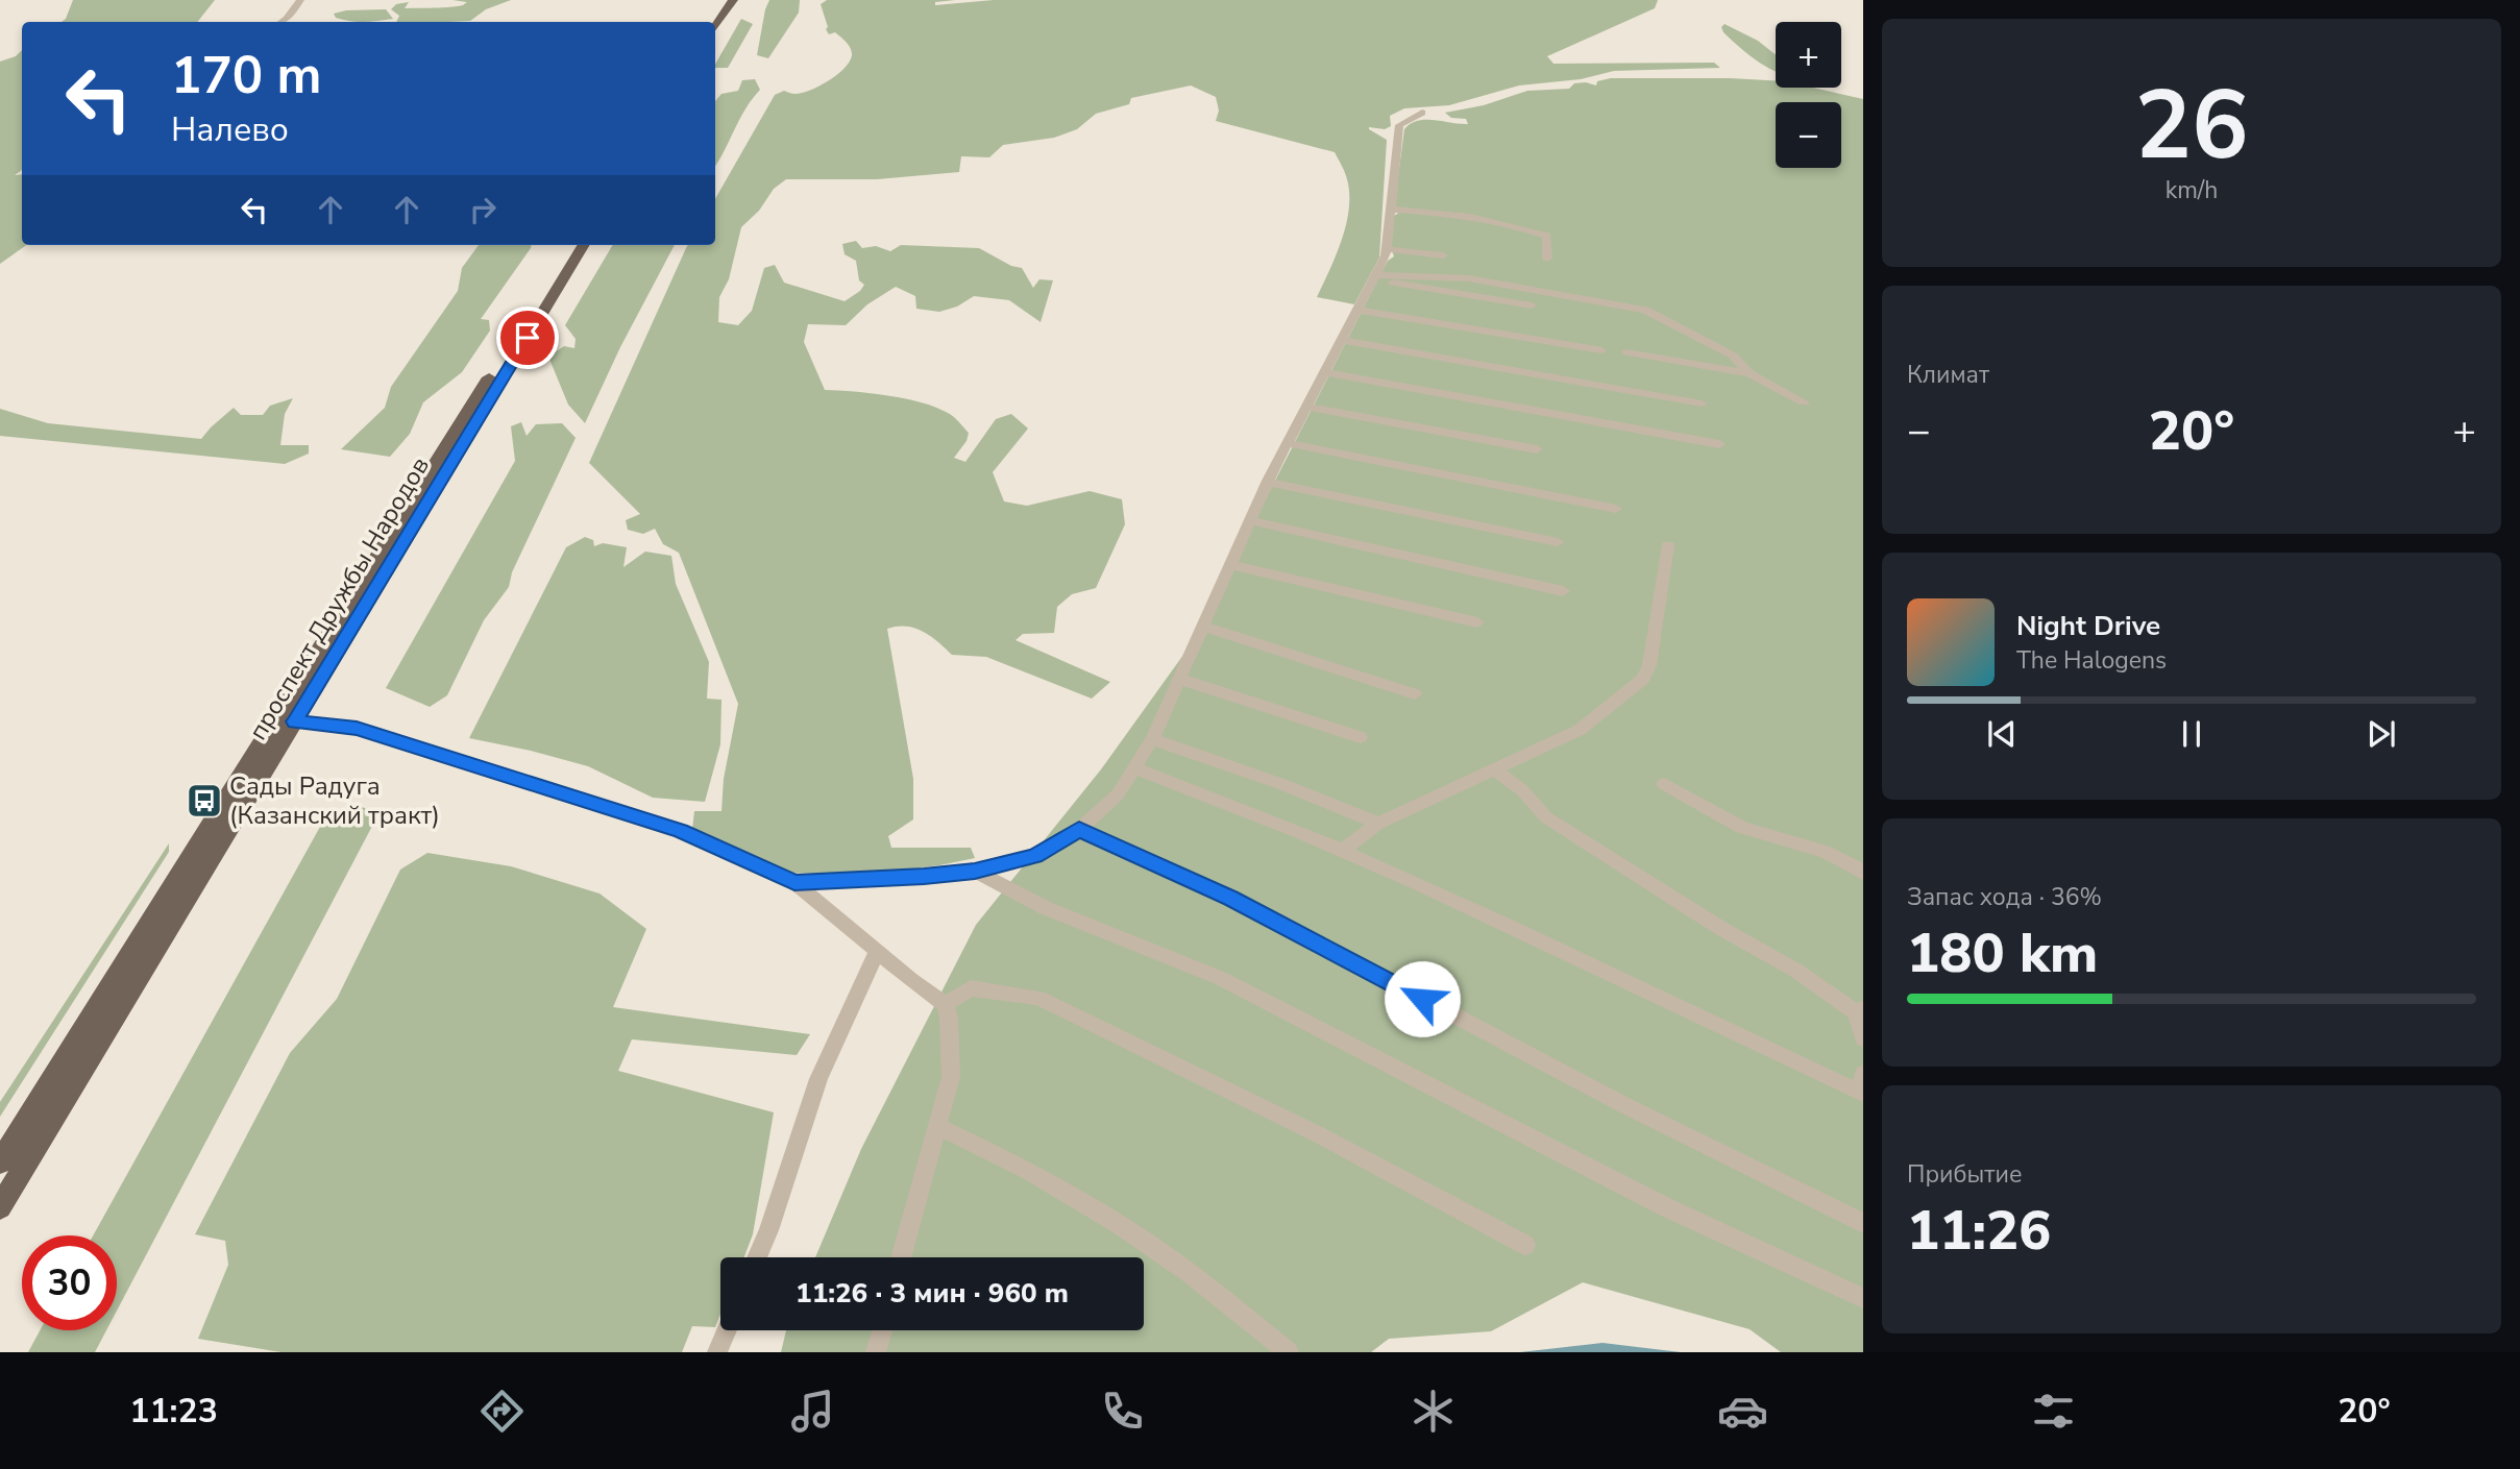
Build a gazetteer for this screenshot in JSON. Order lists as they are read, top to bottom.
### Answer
{
  "streets": {
    "main road": ["проспект Дружбы Народов"]
  },
  "places": {
    "bus stop": ["Сады Радуга (Казанский тракт)"]
  },
  "page": {
    "tile": [
      ["26", "km/h"],
      "Климат",
      ["Запас хода · 36%", "180 km"],
      ["Прибытие", "11:26"]
    ],
    "map_buttons": ["+", "−"],
    "turn": ["170 m", "Налево"],
    "heat": ["−", "20°", "+"],
    "song": ["Night Drive", "The Halogens"],
    "limit": "30",
    "trip": "11:26 · 3 мин · 960 m",
    "tabs": ["11:23", "20°"]
  }
}
